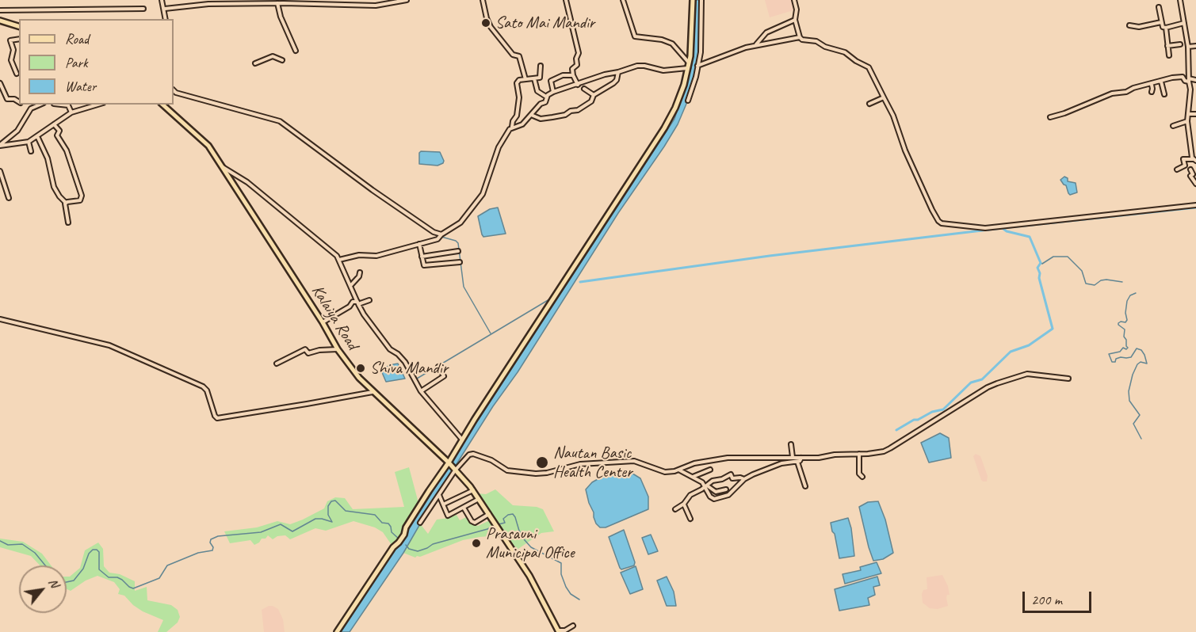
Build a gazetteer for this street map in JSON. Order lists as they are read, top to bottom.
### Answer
{
  "streets": {
    "main road": ["Kalaiya Road"]
  },
  "places": [
    "Sato Mai Mandir",
    "Shiva Mandir",
    "Nautan Basic Health Center",
    "Prasauni Municipal Office"
  ],
  "legend": ["Road", "Park", "Water"],
  "scale_bar": "200 m",
  "north": "top right"
}
